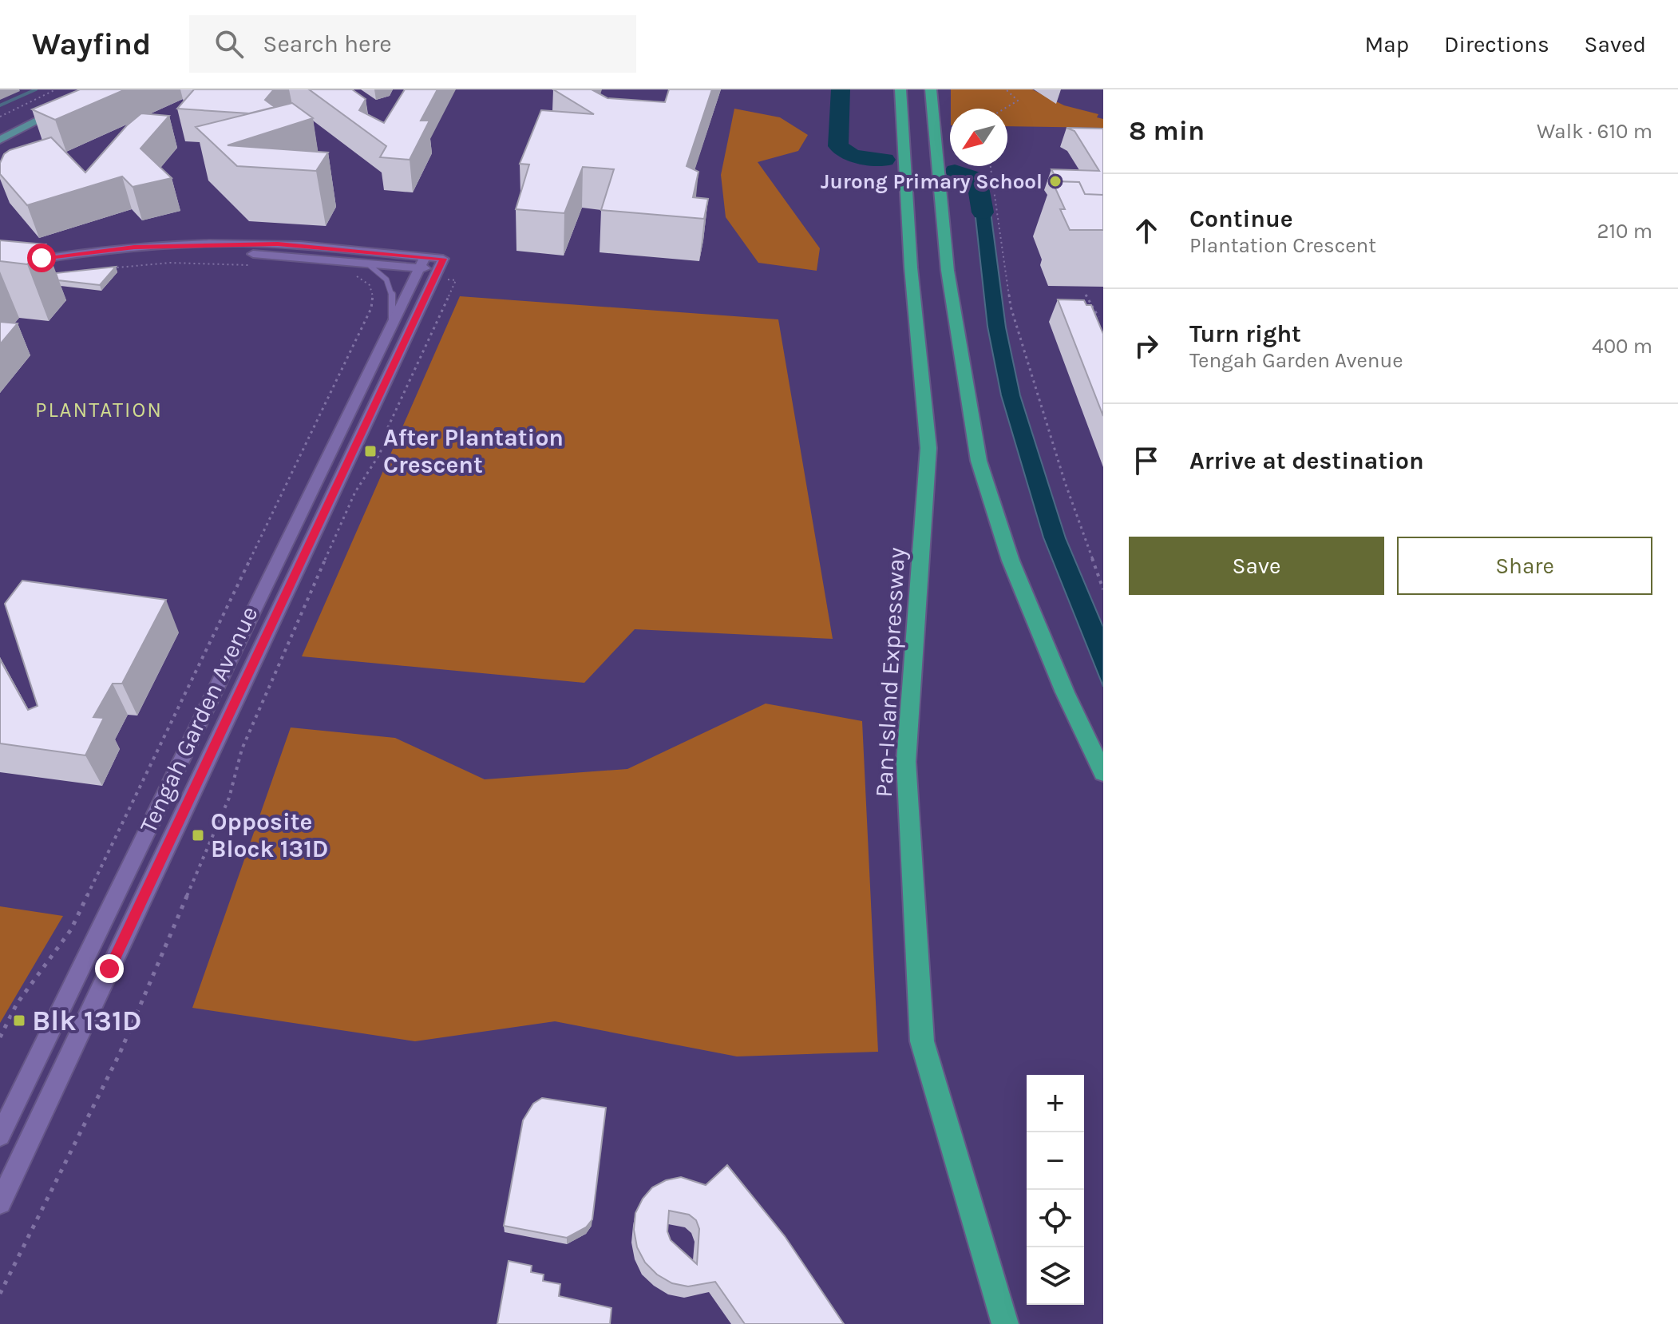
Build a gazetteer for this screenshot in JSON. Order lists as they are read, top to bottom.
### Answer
{
  "streets": {
    "highway": ["Pan-Island Expressway"],
    "street": ["Tengah Garden Avenue"]
  },
  "districts": ["PLANTATION"],
  "places": {
    "other": ["Jurong Primary School"],
    "transit": ["After Plantation Crescent", "Opposite Block 131D", "Blk 131D"]
  },
  "north": "bottom left",
  "page": {
    "header": "Wayfind",
    "search": "Search here",
    "nav": ["Map", "Directions", "Saved"],
    "heading": ["8 min", "Walk · 610 m"],
    "list": [
      ["Continue", "Plantation Crescent", "210 m"],
      ["Turn right", "Tengah Garden Avenue", "400 m"],
      "Arrive at destination"
    ],
    "buttons": ["Save", "Share"],
    "map_buttons": ["+", "−"]
  }
}
